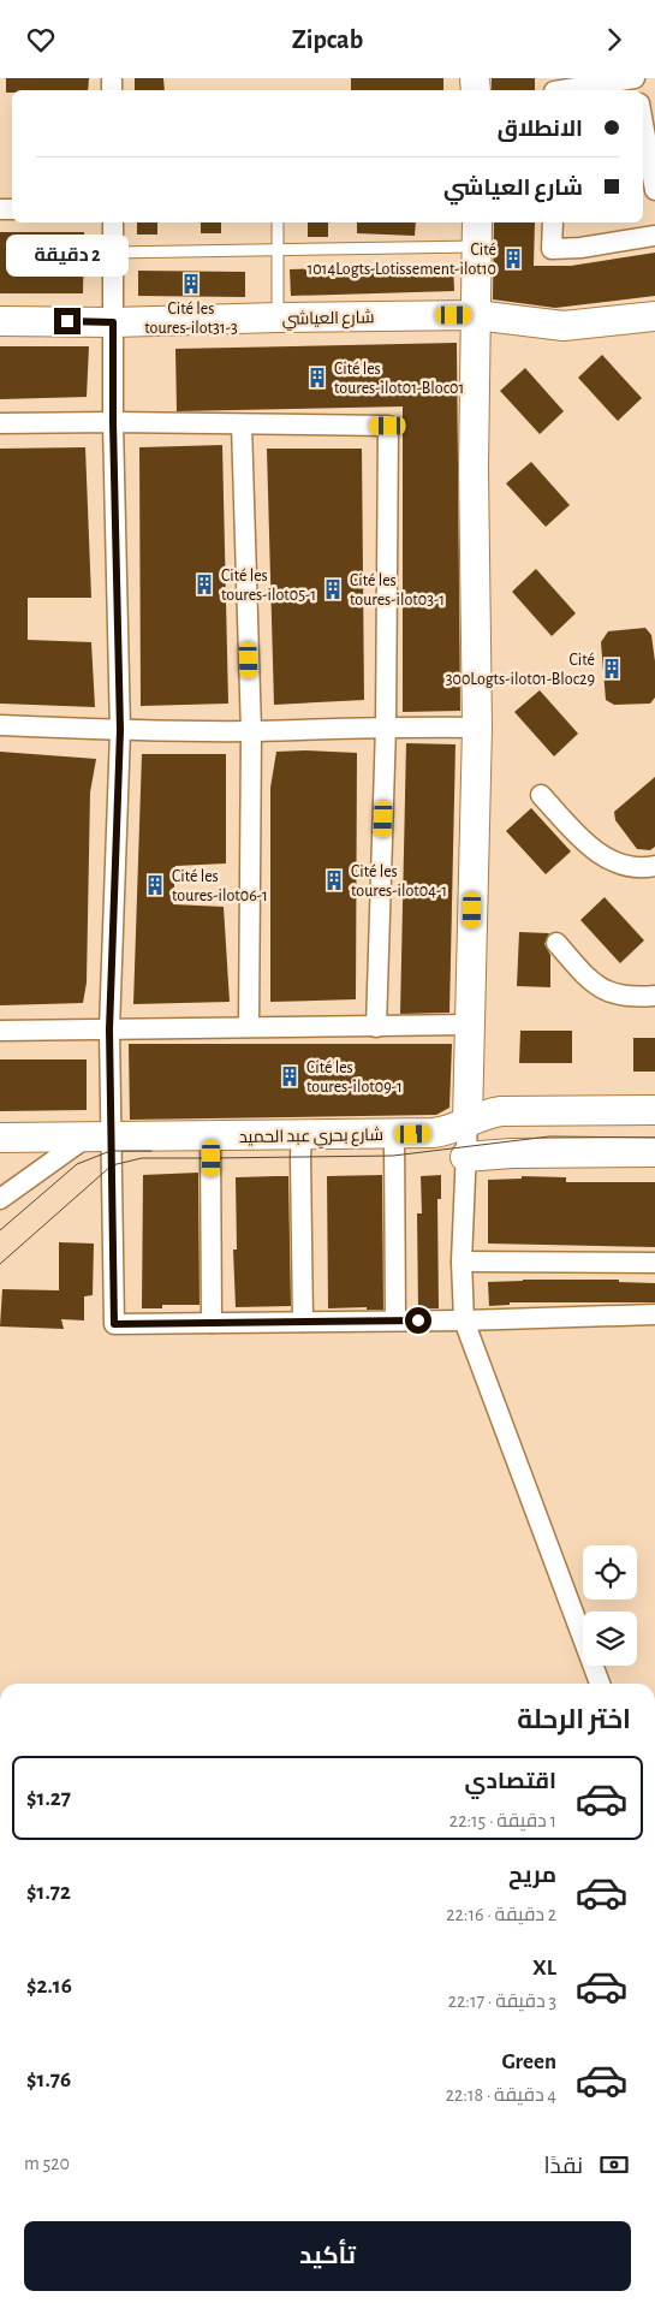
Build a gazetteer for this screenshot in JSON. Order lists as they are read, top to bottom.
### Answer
{
  "streets": {
    "street": ["شارع العياشي", "شارع بحري عبد الحميد"]
  },
  "places": {
    "building": [
      "Cité 1014Logts-Lotissement-ilot10",
      "Cité les toures-ilot31-3",
      "Cité les toures-ilot01-Bloc01",
      "Cité les toures-ilot05-1",
      "Cité les toures-ilot03-1",
      "Cité 300Logts-ilot01-Bloc29",
      "Cité les toures-ilot04-1",
      "Cité les toures-ilot06-1",
      "Cité les toures-ilot09-1"
    ]
  },
  "page": {
    "header": "Zipcab",
    "banner": ["الانطلاق", "شارع العياشي"],
    "bubble": "2 دقيقة",
    "heading": "اختر الرحلة",
    "list": [
      {
        "name": "اقتصادي",
        "note": "1 دقيقة · 22:15",
        "value": "$1.27"
      },
      {
        "name": "مريح",
        "note": "2 دقيقة · 22:16",
        "value": "$1.72"
      },
      {
        "name": "XL",
        "note": "3 دقيقة · 22:17",
        "value": "$2.16"
      },
      {
        "name": "Green",
        "note": "4 دقيقة · 22:18",
        "value": "$1.76"
      }
    ],
    "pay": ["نقدًا", "520 m"],
    "buttons": "تأكيد"
  }
}
